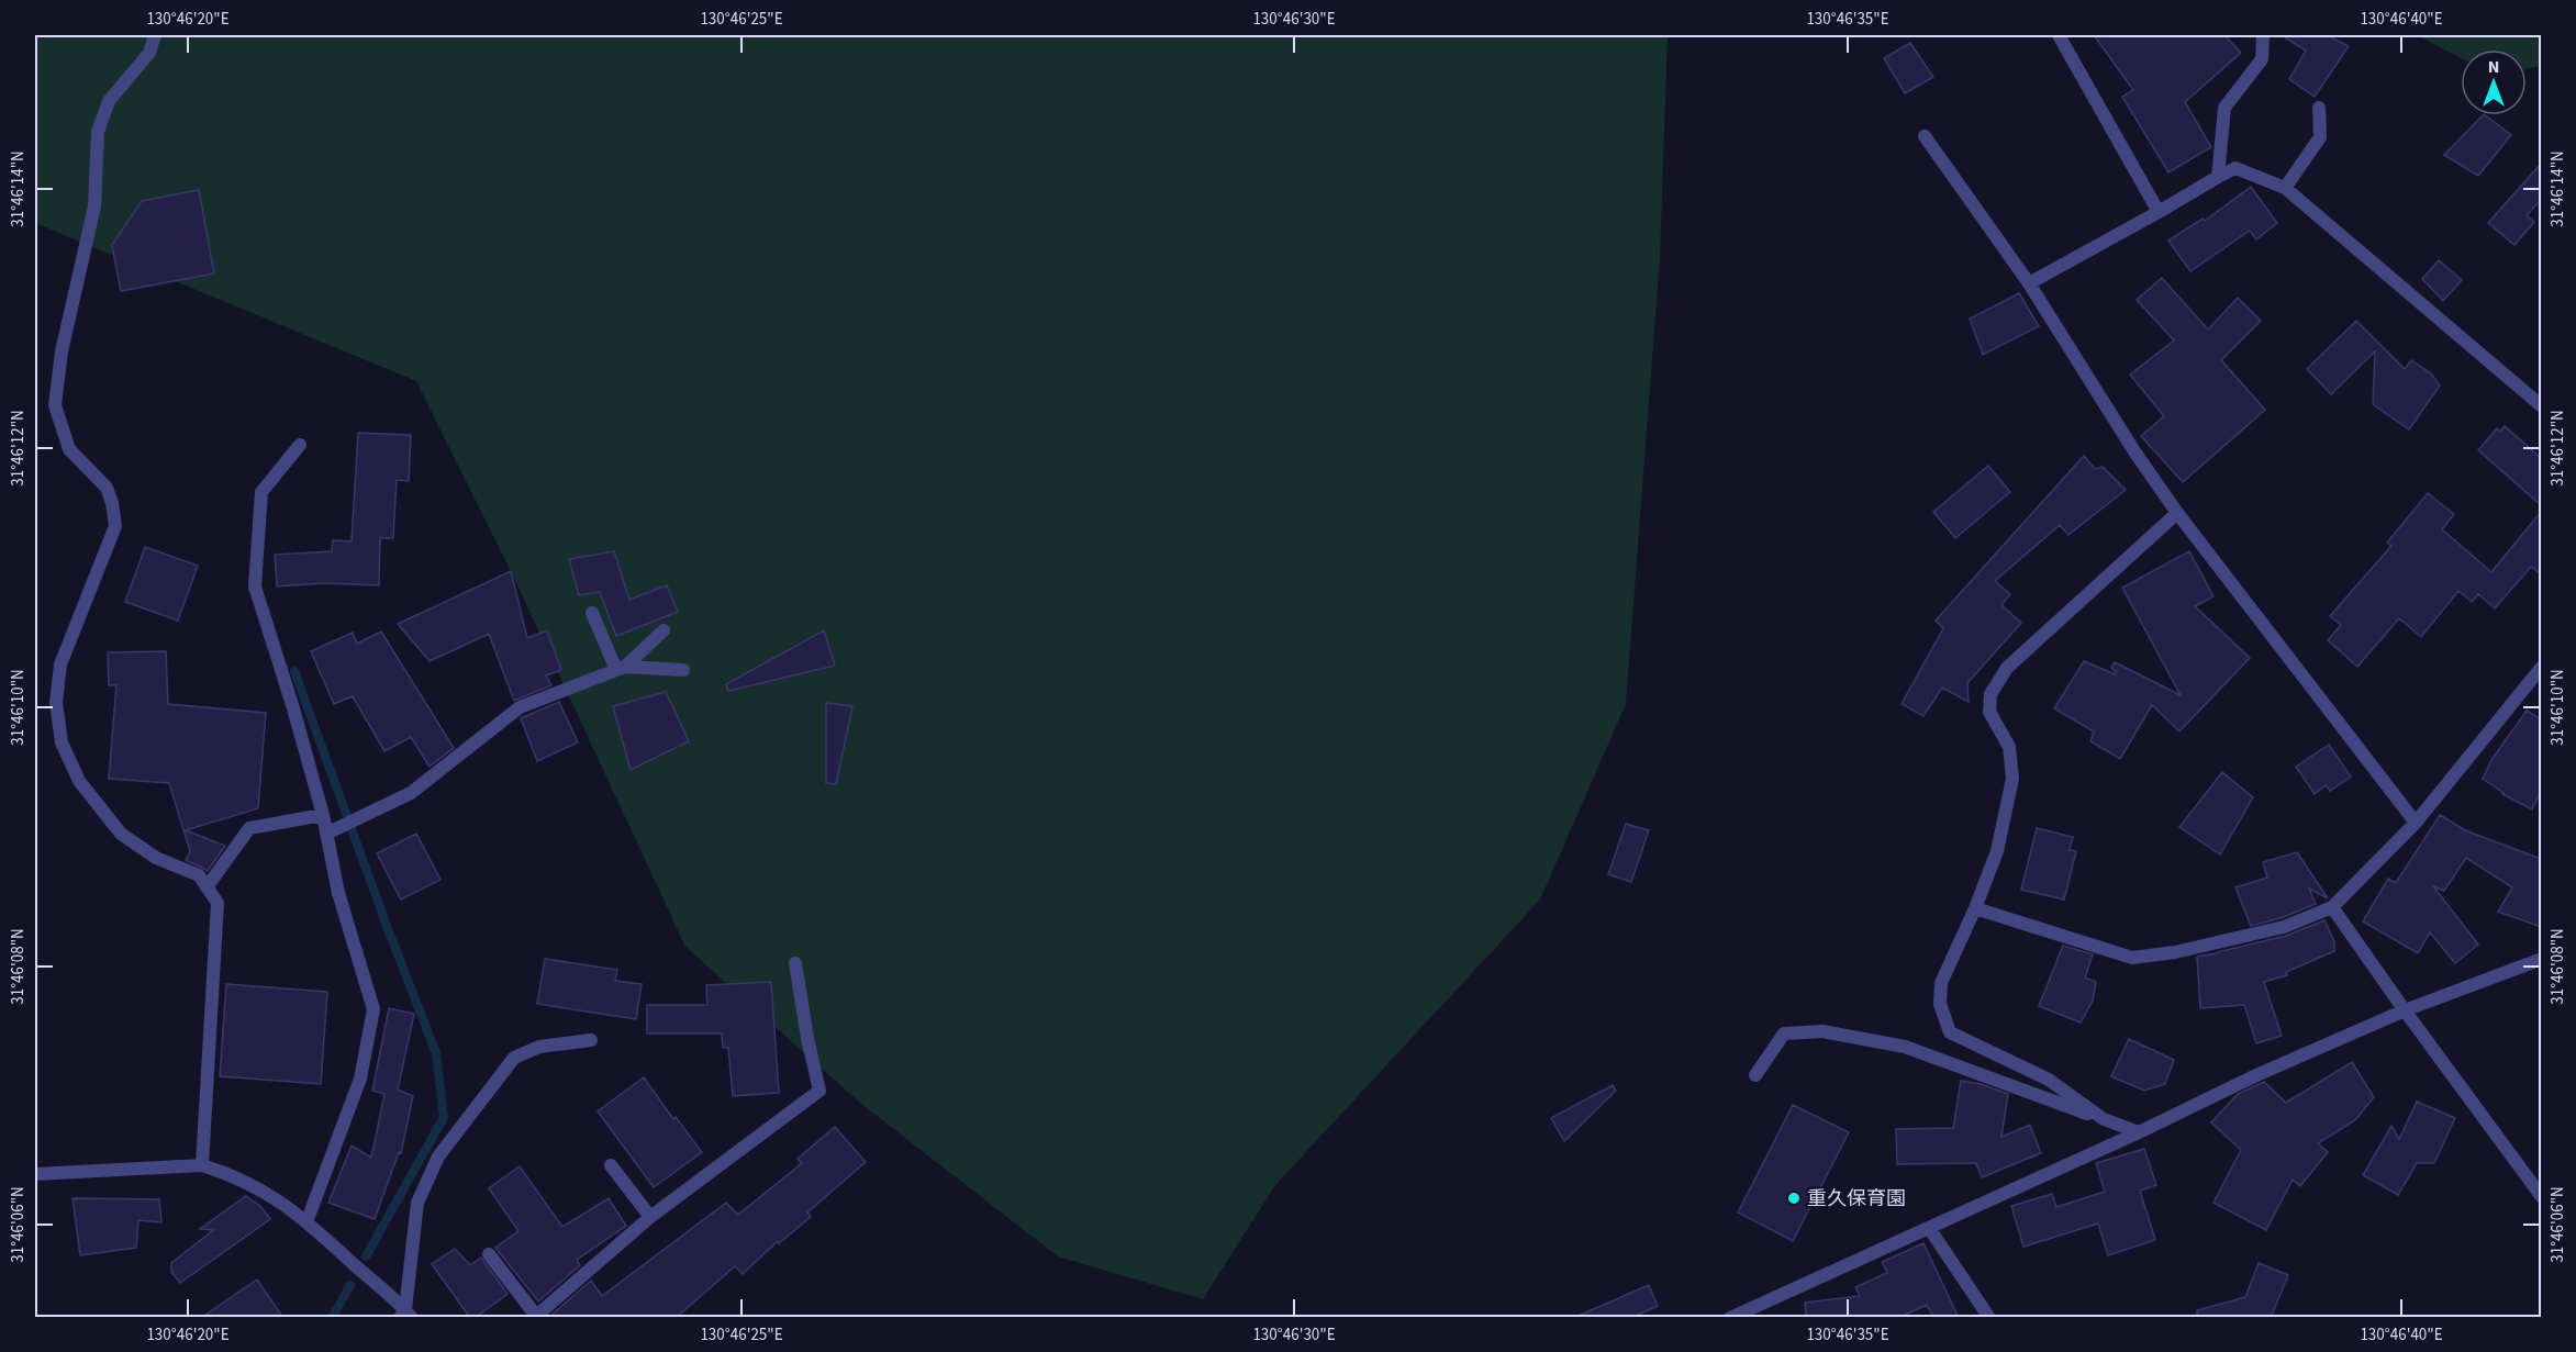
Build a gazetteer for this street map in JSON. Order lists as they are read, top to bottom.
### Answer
{
  "places": ["重久保育園"],
  "north": "top",
  "coordinates": [
    "130°46'20\"E",
    "130°46'25\"E",
    "130°46'30\"E",
    "130°46'35\"E",
    "130°46'40\"E",
    "31°46'14\"N",
    "31°46'12\"N",
    "31°46'10\"N",
    "31°46'08\"N",
    "31°46'06\"N"
  ]
}
